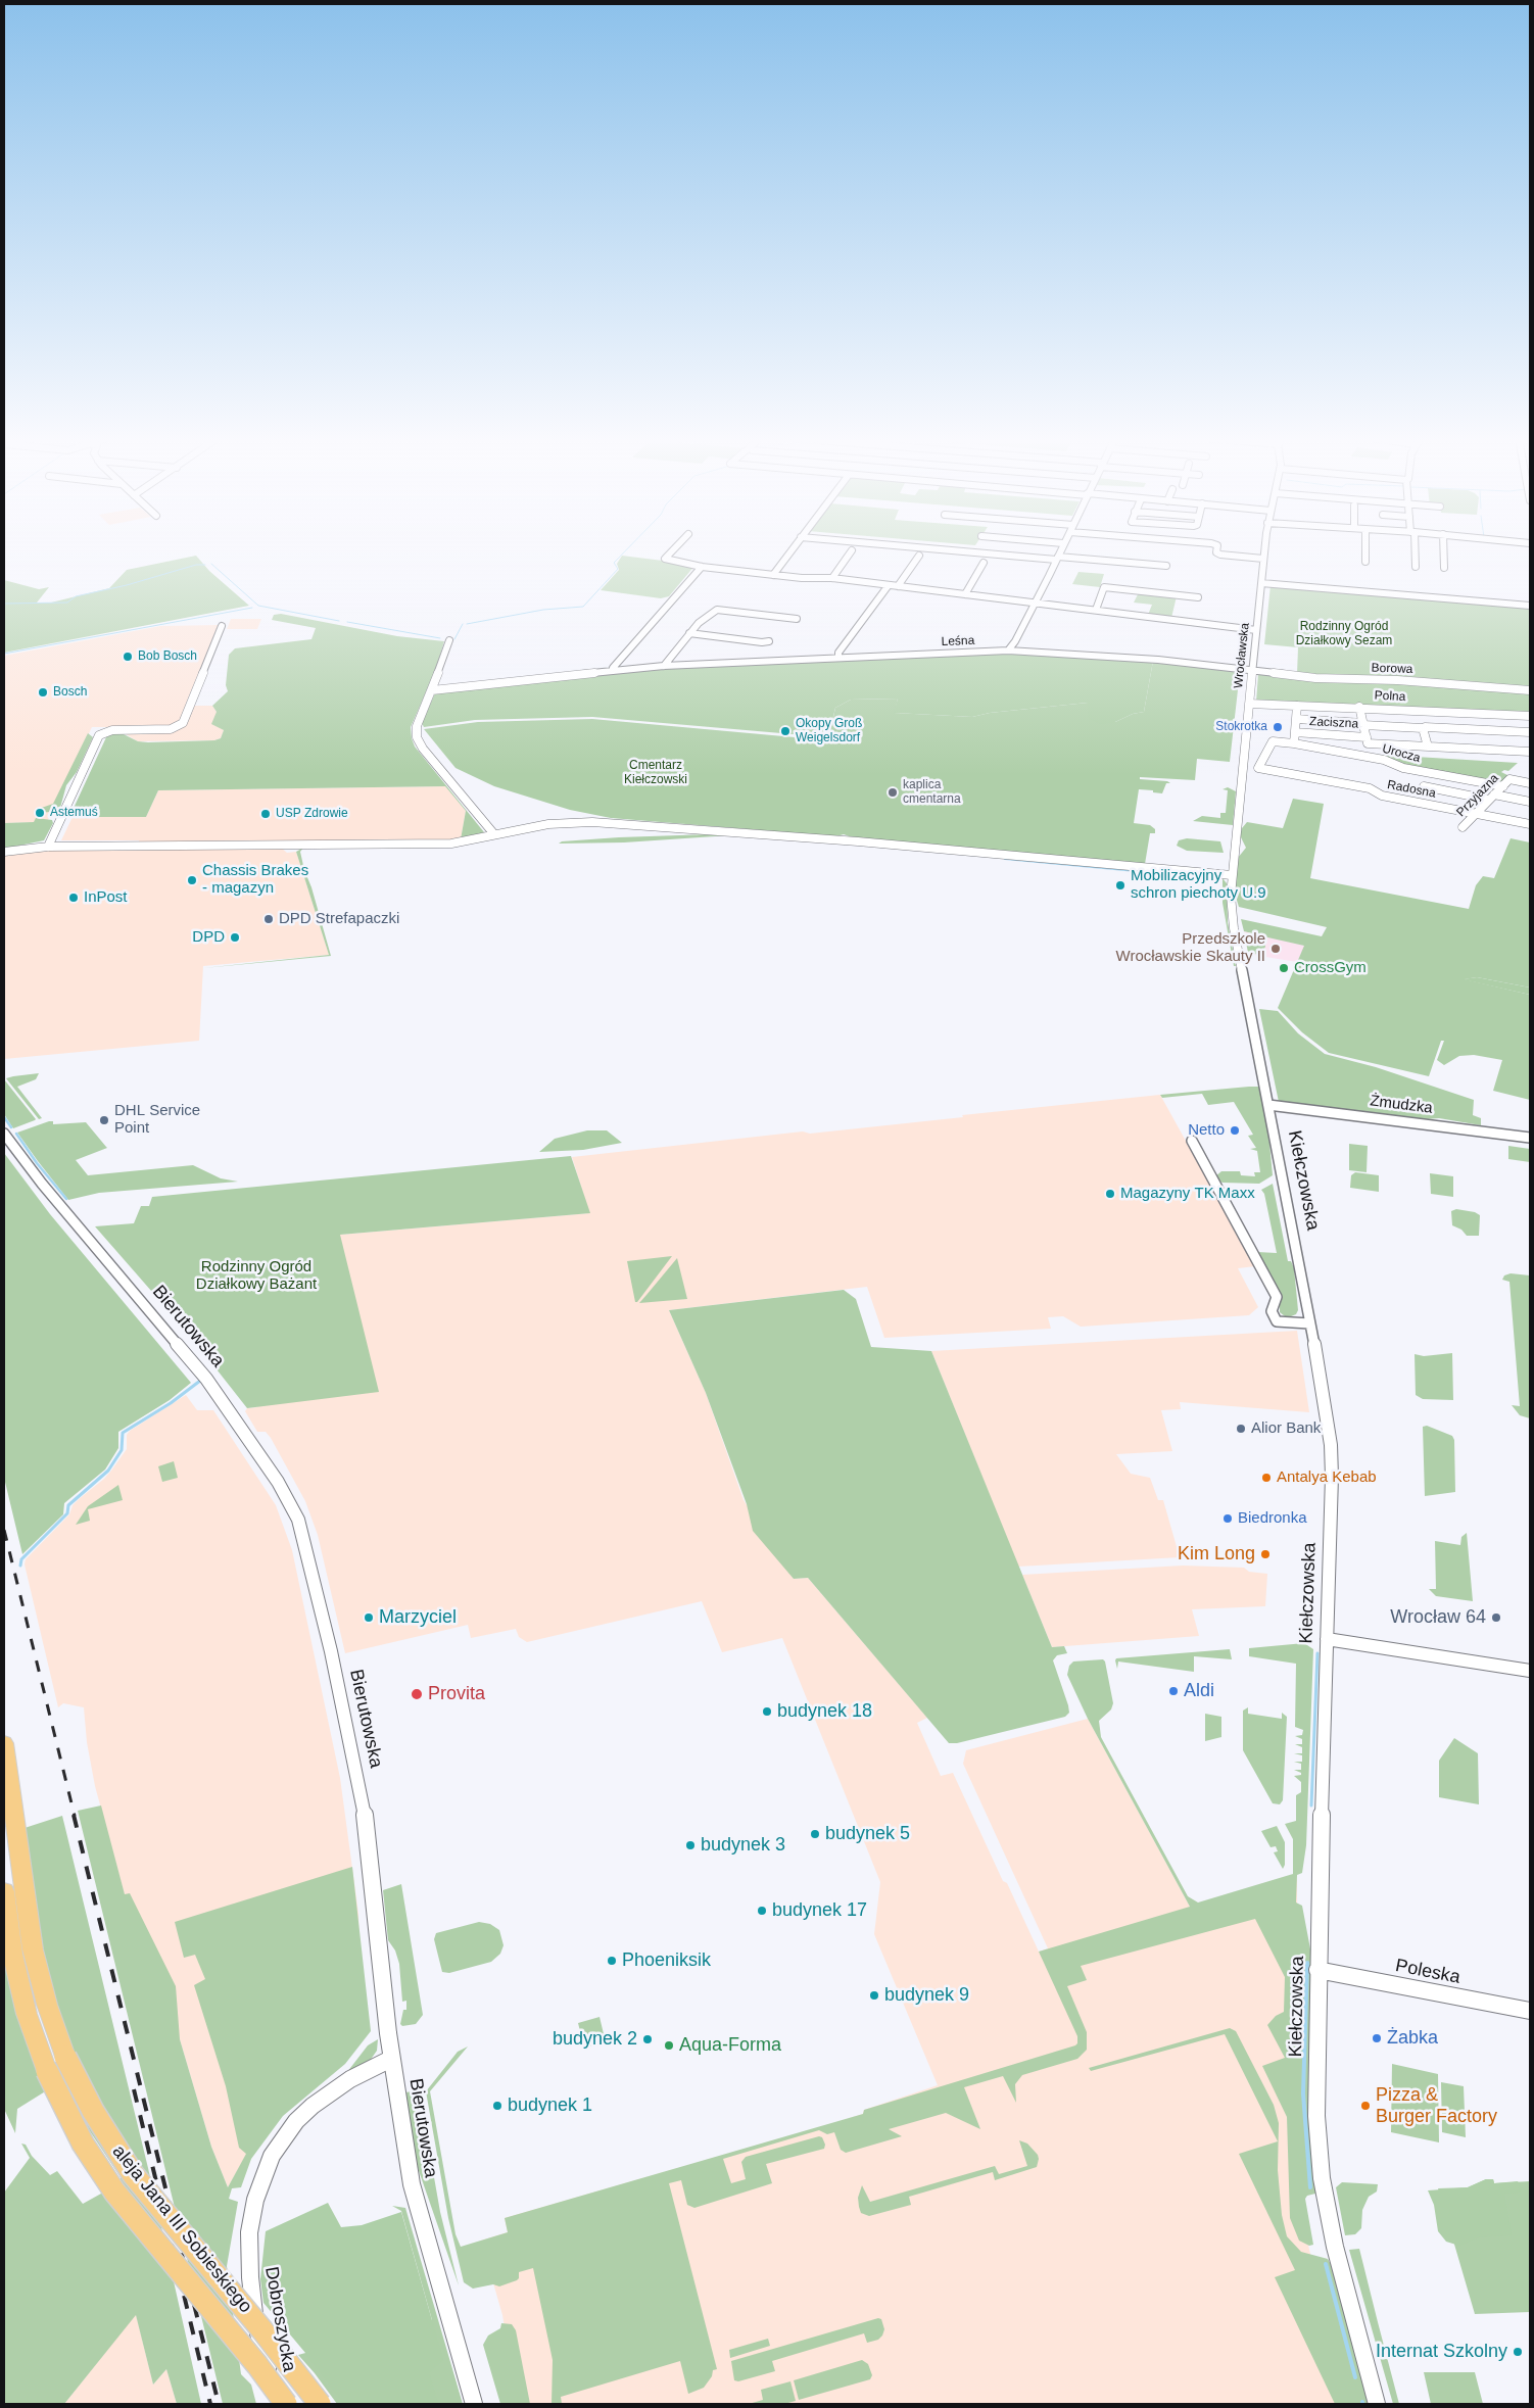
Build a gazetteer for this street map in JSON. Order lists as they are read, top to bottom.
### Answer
{
  "streets": {
    "main road": ["aleja Jana III Sobieskiego"],
    "street": [
      "Leśna",
      "Wrocławska",
      "Borowa",
      "Polna",
      "Zaciszna",
      "Urocza",
      "Radosna",
      "Przyjazna",
      "Żmudzka",
      "Kiełczowska",
      "Bierutowska",
      "Poleska",
      "Dobroszycka"
    ]
  },
  "crossings": [
    ["Leśna", "Wrocławska"],
    ["Leśna", "Borowa"],
    ["Wrocławska", "Borowa"],
    ["Wrocławska", "Polna"],
    ["Wrocławska", "Kiełczowska"],
    ["Urocza", "Radosna"],
    ["Urocza", "Przyjazna"],
    ["Radosna", "Przyjazna"],
    ["Żmudzka", "Kiełczowska"],
    ["Kiełczowska", "Poleska"],
    ["Bierutowska", "Dobroszycka"]
  ],
  "parks": ["Rodzinny Ogród Działkowy Sezam", "Cmentarz Kiełczowski", "Rodzinny Ogród Działkowy Bażant"],
  "places": [
    "Bob Bosch",
    "Bosch",
    "Stokrotka",
    "Okopy Groß Weigelsdorf",
    "kaplica cmentarna",
    "Astemuś",
    "USP Zdrowie",
    "Chassis Brakes - magazyn",
    "Mobilizacyjny schron piechoty U.9",
    "InPost",
    "DPD Strefapaczki",
    "DPD",
    "Przedszkole Wrocławskie Skauty II",
    "CrossGym",
    "DHL Service Point",
    "Netto",
    "Magazyny TK Maxx",
    "Alior Bank",
    "Antalya Kebab",
    "Biedronka",
    "Kim Long",
    "Marzyciel",
    "Wrocław 64",
    "Aldi",
    "Provita",
    "budynek 18",
    "budynek 5",
    "budynek 3",
    "budynek 17",
    "Phoeniksik",
    "budynek 9",
    "Żabka",
    "budynek 2",
    "Aqua-Forma",
    "budynek 1",
    "Pizza & Burger Factory",
    "Internat Szkolny"
  ]
}
